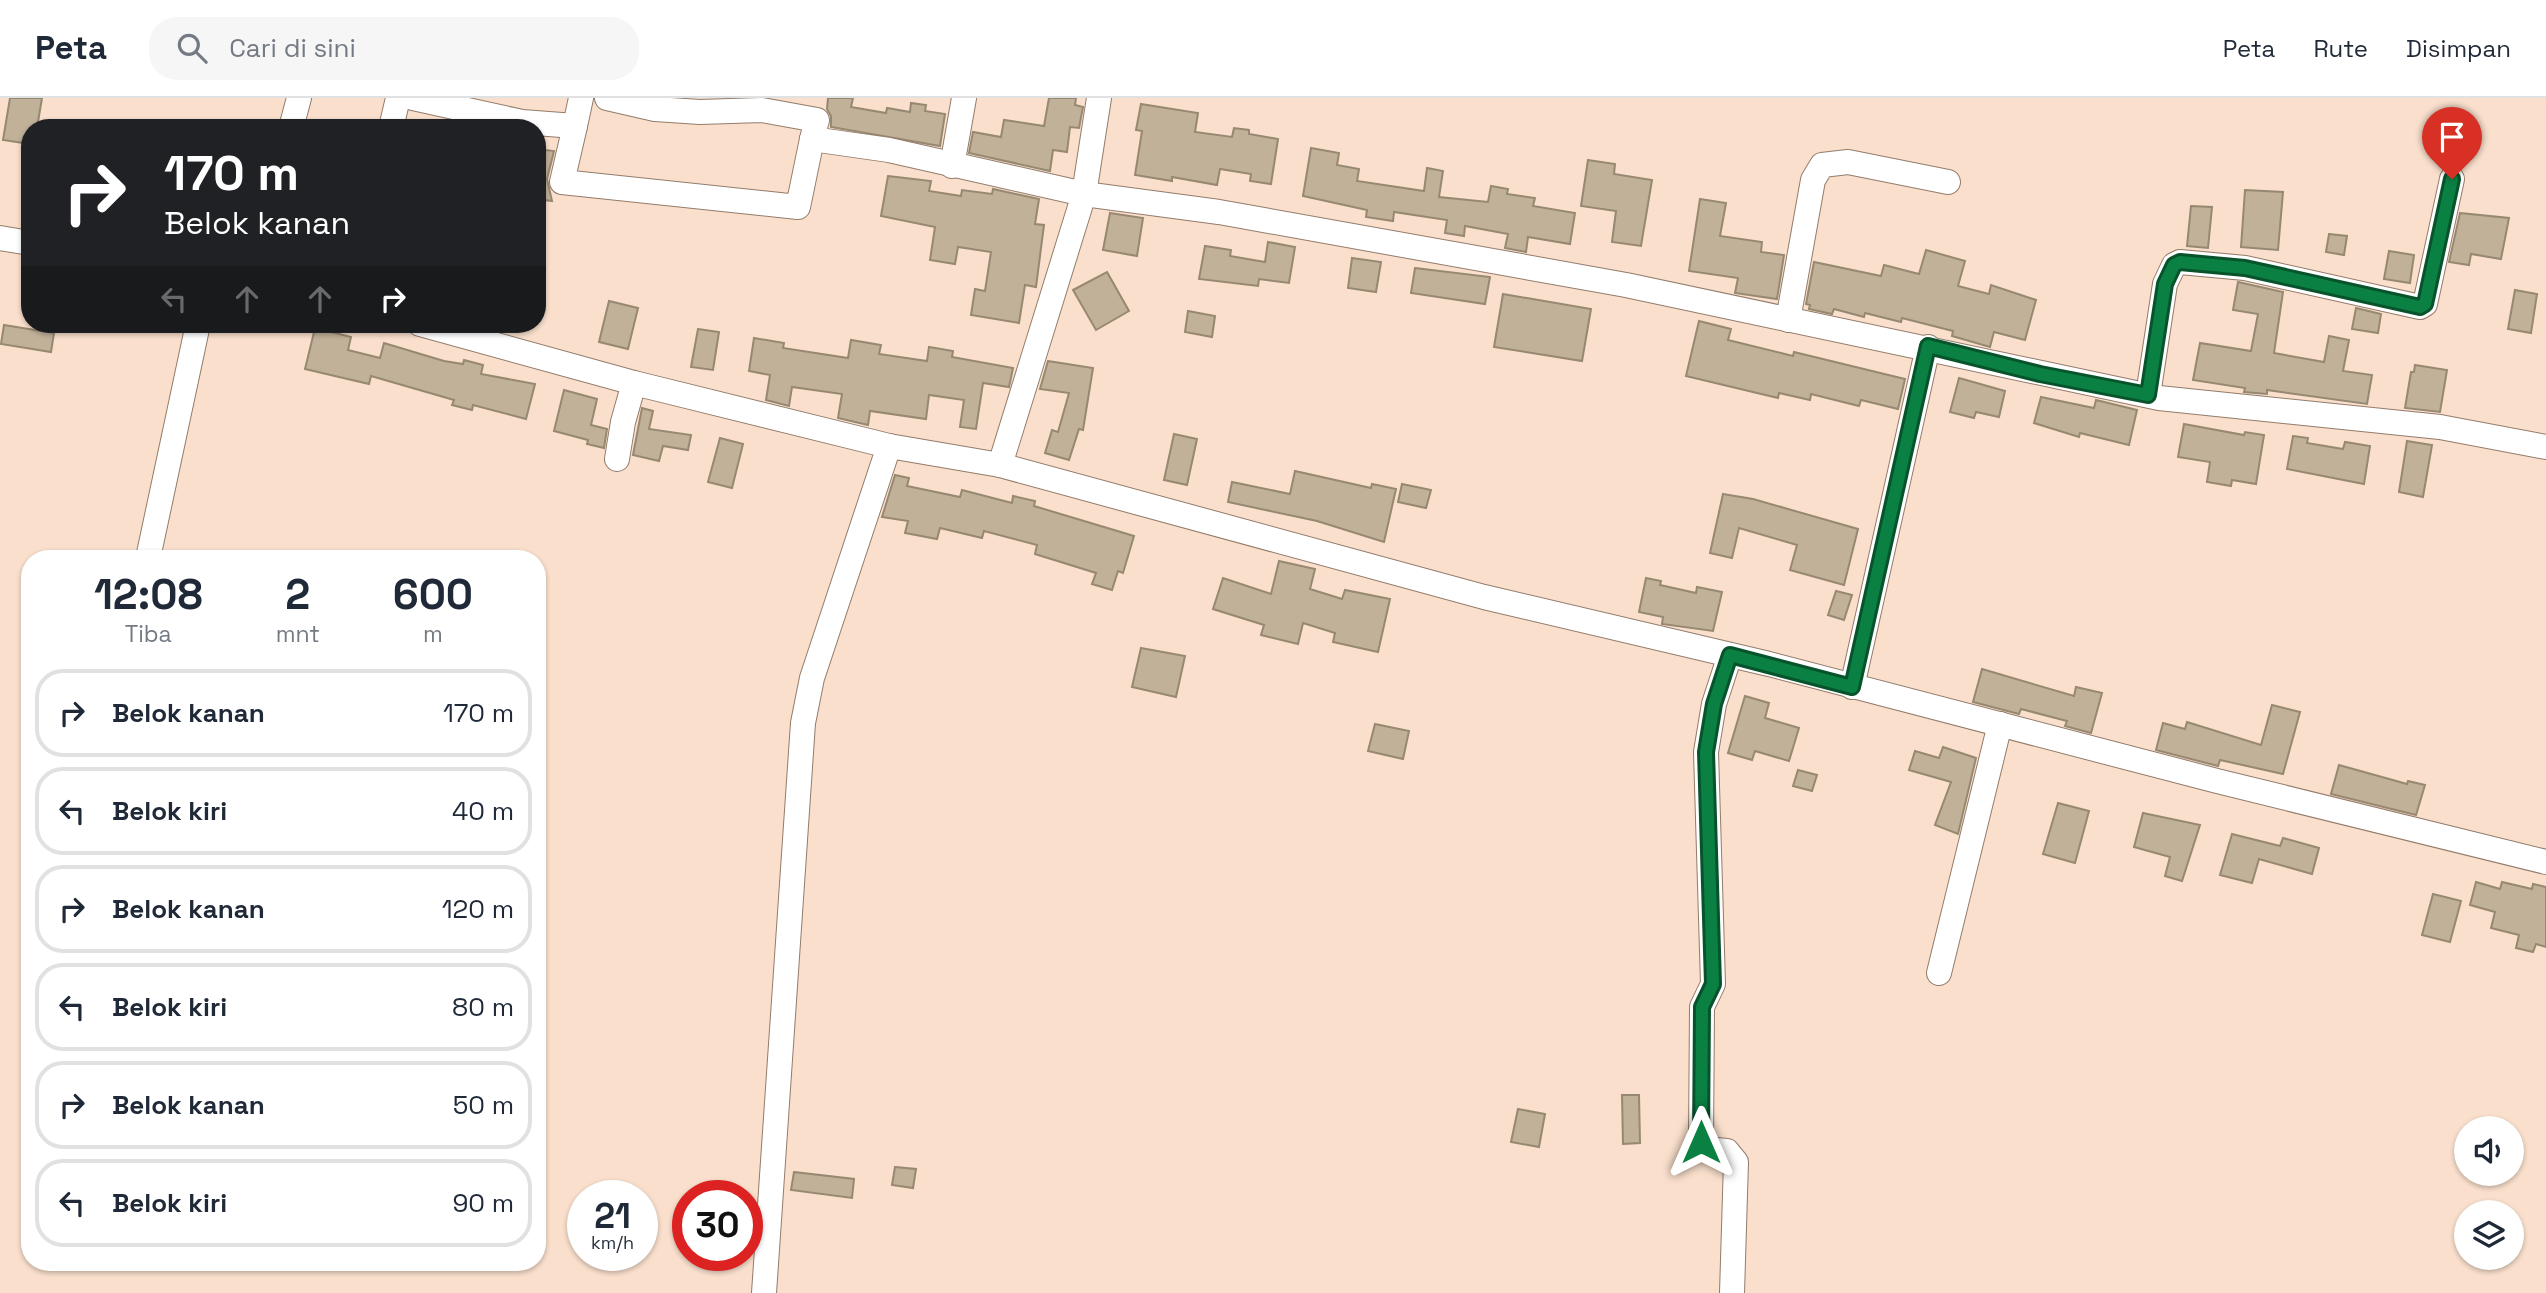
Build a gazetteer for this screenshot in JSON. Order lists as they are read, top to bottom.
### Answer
{
  "page": {
    "header": "Peta",
    "search": "Cari di sini",
    "nav": ["Peta", "Rute", "Disimpan"],
    "turn": ["170 m", "Belok kanan"],
    "eta": [
      "12:08",
      "Tiba",
      "2",
      "mnt",
      "600",
      "m"
    ],
    "list": [
      {
        "name": "Belok kanan",
        "value": "170 m"
      },
      {
        "name": "Belok kiri",
        "value": "40 m"
      },
      {
        "name": "Belok kanan",
        "value": "120 m"
      },
      {
        "name": "Belok kiri",
        "value": "80 m"
      },
      {
        "name": "Belok kanan",
        "value": "50 m"
      },
      {
        "name": "Belok kiri",
        "value": "90 m"
      }
    ],
    "speed": "21 km/h",
    "limit": "30"
  }
}
